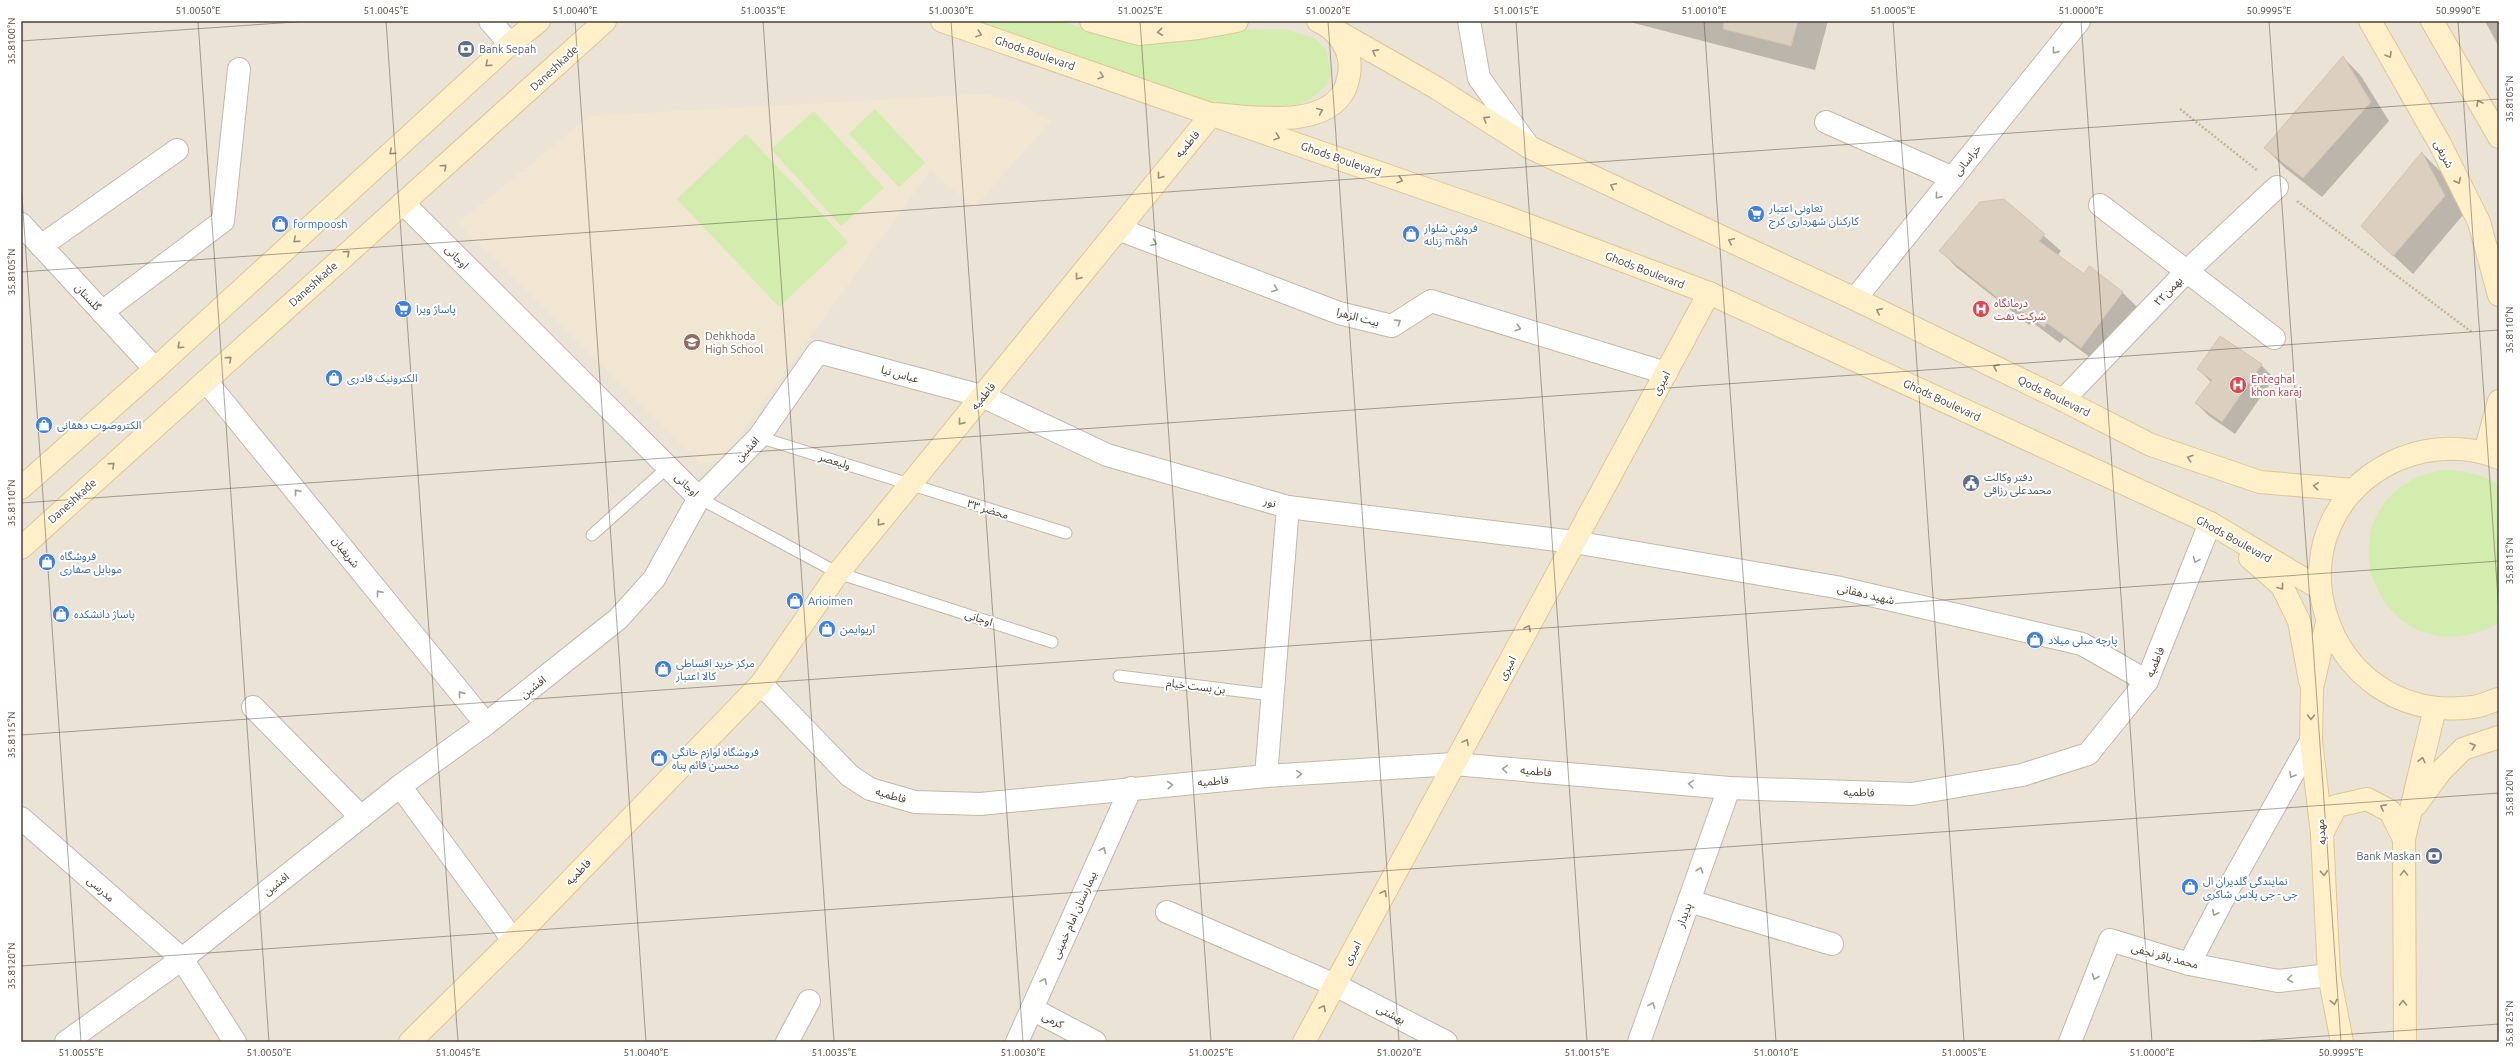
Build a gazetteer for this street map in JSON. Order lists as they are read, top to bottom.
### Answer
{
  "streets": {
    "main road": [
      "Ghods Boulevard",
      "Daneshkade",
      "فاطمیه",
      "شریفی",
      "امیری",
      "Qods Boulevard",
      "مهدیه"
    ],
    "street": [
      "خراسانی",
      "اوجانی",
      "۲۲بهمن",
      "گلستان",
      "بیت الزهرا",
      "عباس نیا",
      "افشین",
      "نور",
      "شریفیان",
      "شهید دهقانی",
      "مدرسی",
      "بیمارستان امام خمینی",
      "پدیدار",
      "محمد باقر نجفی",
      "بهشتی",
      "کرمی"
    ],
    "lane": ["ولیعصر", "محضر ۳۳", "بن بست خیام"]
  },
  "crossings": [
    ["Ghods Boulevard", "فاطمیه"],
    ["Ghods Boulevard", "امیری"],
    ["Daneshkade", "اوجانی"],
    ["Daneshkade", "شریفیان"],
    ["فاطمیه", "اوجانی"],
    ["فاطمیه", "بیت الزهرا"],
    ["فاطمیه", "عباس نیا"],
    ["فاطمیه", "امیری"],
    ["فاطمیه", "ولیعصر"],
    ["فاطمیه", "نور"],
    ["فاطمیه", "محضر ۳۳"],
    ["فاطمیه", "شهید دهقانی"],
    ["فاطمیه", "بیمارستان امام خمینی"],
    ["فاطمیه", "پدیدار"],
    ["خراسانی", "Qods Boulevard"],
    ["اوجانی", "افشین"],
    ["۲۲بهمن", "Qods Boulevard"],
    ["بیت الزهرا", "امیری"],
    ["عباس نیا", "افشین"],
    ["عباس نیا", "نور"],
    ["امیری", "نور"],
    ["امیری", "شهید دهقانی"],
    ["امیری", "بهشتی"],
    ["افشین", "ولیعصر"],
    ["افشین", "شریفیان"],
    ["افشین", "مدرسی"],
    ["ولیعصر", "محضر ۳۳"],
    ["نور", "شهید دهقانی"],
    ["مهدیه", "محمد باقر نجفی"],
    ["بیمارستان امام خمینی", "کرمی"]
  ],
  "one_way": [
    "Ghods Boulevard",
    "خراسانی",
    "بیت الزهرا",
    "امیری",
    "Qods Boulevard",
    "بیمارستان امام خمینی",
    "پدیدار",
    "محمد باقر نجفی"
  ],
  "places": {
    "bank": ["Bank Sepah", "Bank Maskan"],
    "supermarket": ["تعاونی اعتبار کارکنان شهرداری کرج", "پاساژ ویرا"],
    "shop": [
      "formpoosh",
      "فروش شلوار زنانه m&h",
      "الکترونیک قادری",
      "الکتروصوت دهقانی",
      "فروشگاه موبایل صفاری",
      "Arioimen",
      "پاساژ دانشکده",
      "آریوایمن",
      "پارچه مبلی میلاد",
      "مرکز خرید اقساطی کالا اعتبار",
      "فروشگاه لوازم خانگی محسن قائم پناه",
      "نمایندگی گلدیران ال جی - جی پلاس شاکری"
    ],
    "hospital": ["درمانگاه شرکت نفت", "Enteghal khon karaj"],
    "school or university": ["Dehkhoda High School"],
    "public building": ["دفتر وکالت محمدعلی رزاقی"]
  },
  "coordinates": [
    "51.0050°E",
    "51.0045°E",
    "51.0040°E",
    "51.0035°E",
    "51.0030°E",
    "51.0025°E",
    "51.0020°E",
    "51.0015°E",
    "51.0010°E",
    "51.0005°E",
    "51.0000°E",
    "50.9995°E",
    "50.9990°E",
    "35.8100°N",
    "35.8105°N",
    "35.8110°N",
    "35.8115°N",
    "35.8120°N",
    "35.8125°N",
    "51.0055°E"
  ]
}
